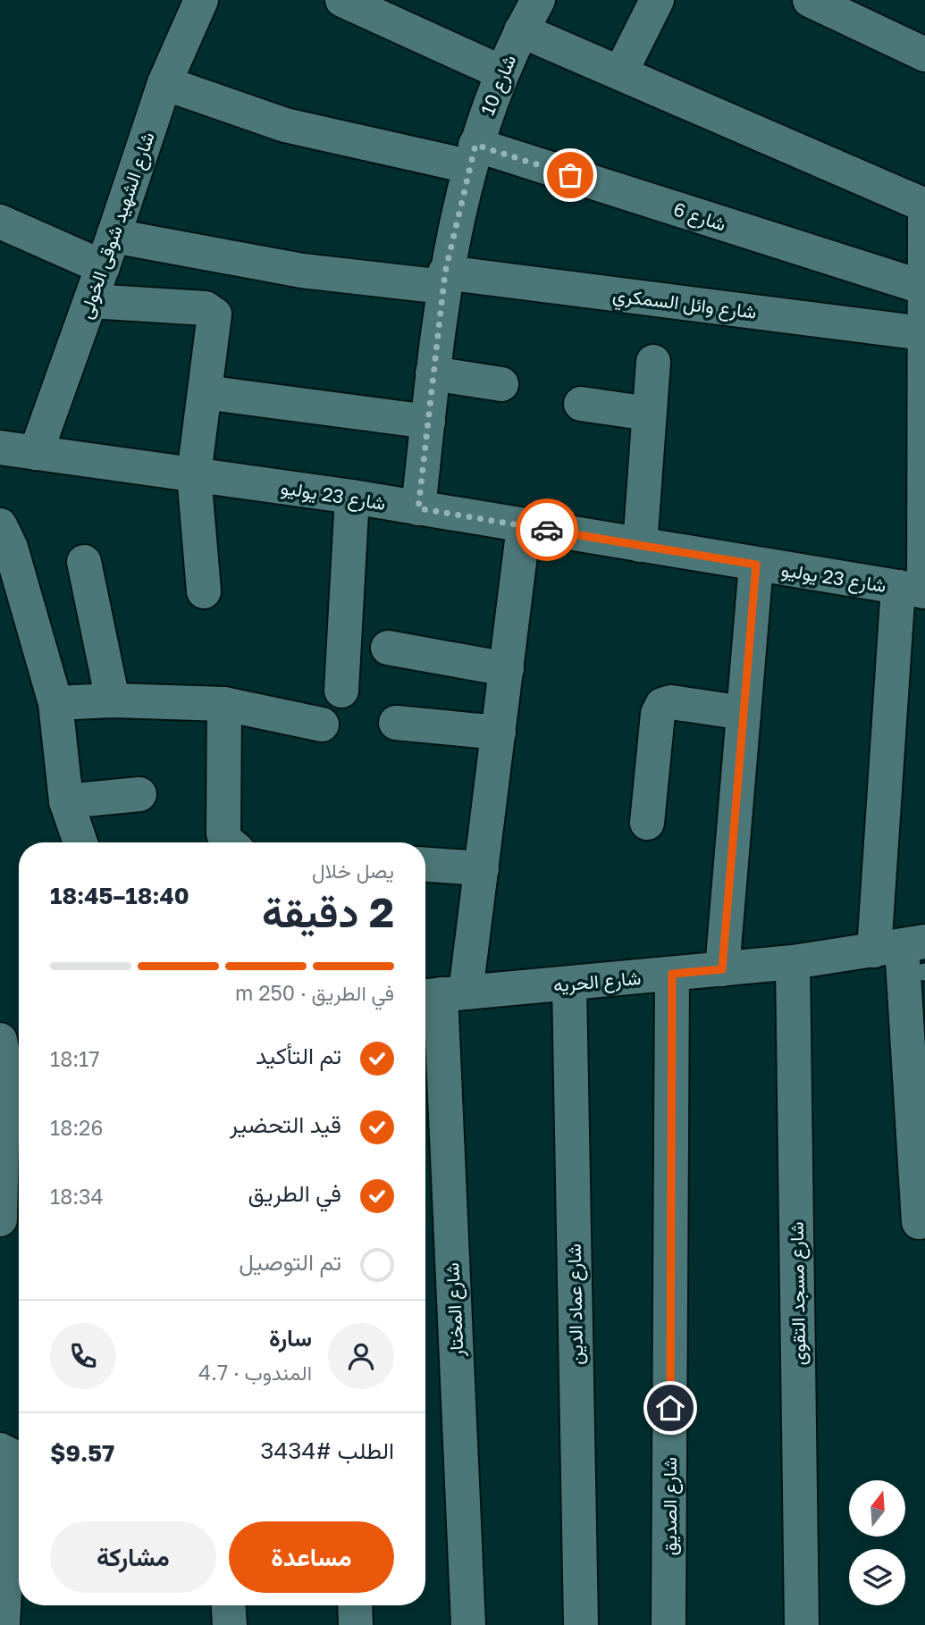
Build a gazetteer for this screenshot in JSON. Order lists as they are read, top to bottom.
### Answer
{
  "streets": {
    "street": [
      "شارع 10",
      "شارع 6",
      "شارع الشهيد شوقى الخولى",
      "شارع وائل السمكري",
      "شارع 23 يوليو",
      "شارع الحريه",
      "شارع مسجد التقوى",
      "شارع عماد الدين",
      "شارع المختار",
      "شارع الصديق"
    ]
  },
  "crossings": [
    ["شارع 10", "شارع 6"],
    ["شارع 10", "شارع وائل السمكري"],
    ["شارع 10", "شارع 23 يوليو"],
    ["شارع 6", "شارع الشهيد شوقى الخولى"],
    ["شارع الشهيد شوقى الخولى", "شارع وائل السمكري"],
    ["شارع الشهيد شوقى الخولى", "شارع 23 يوليو"],
    ["شارع 23 يوليو", "شارع المختار"],
    ["شارع الحريه", "شارع مسجد التقوى"],
    ["شارع الحريه", "شارع عماد الدين"],
    ["شارع الحريه", "شارع المختار"],
    ["شارع الحريه", "شارع الصديق"]
  ],
  "north": "top",
  "page": {
    "heading": ["2 دقيقة", "يصل خلال", "18:40–18:45"],
    "panel": [
      "سارة",
      "المندوب · 4.7",
      "الطلب #3434",
      "$9.57"
    ],
    "bar": "في الطريق · 250 m",
    "list": [
      ["تم التأكيد", "18:17"],
      ["قيد التحضير", "18:26"],
      ["في الطريق", "18:34"],
      "تم التوصيل"
    ],
    "buttons": ["مساعدة", "مشاركة"]
  }
}
